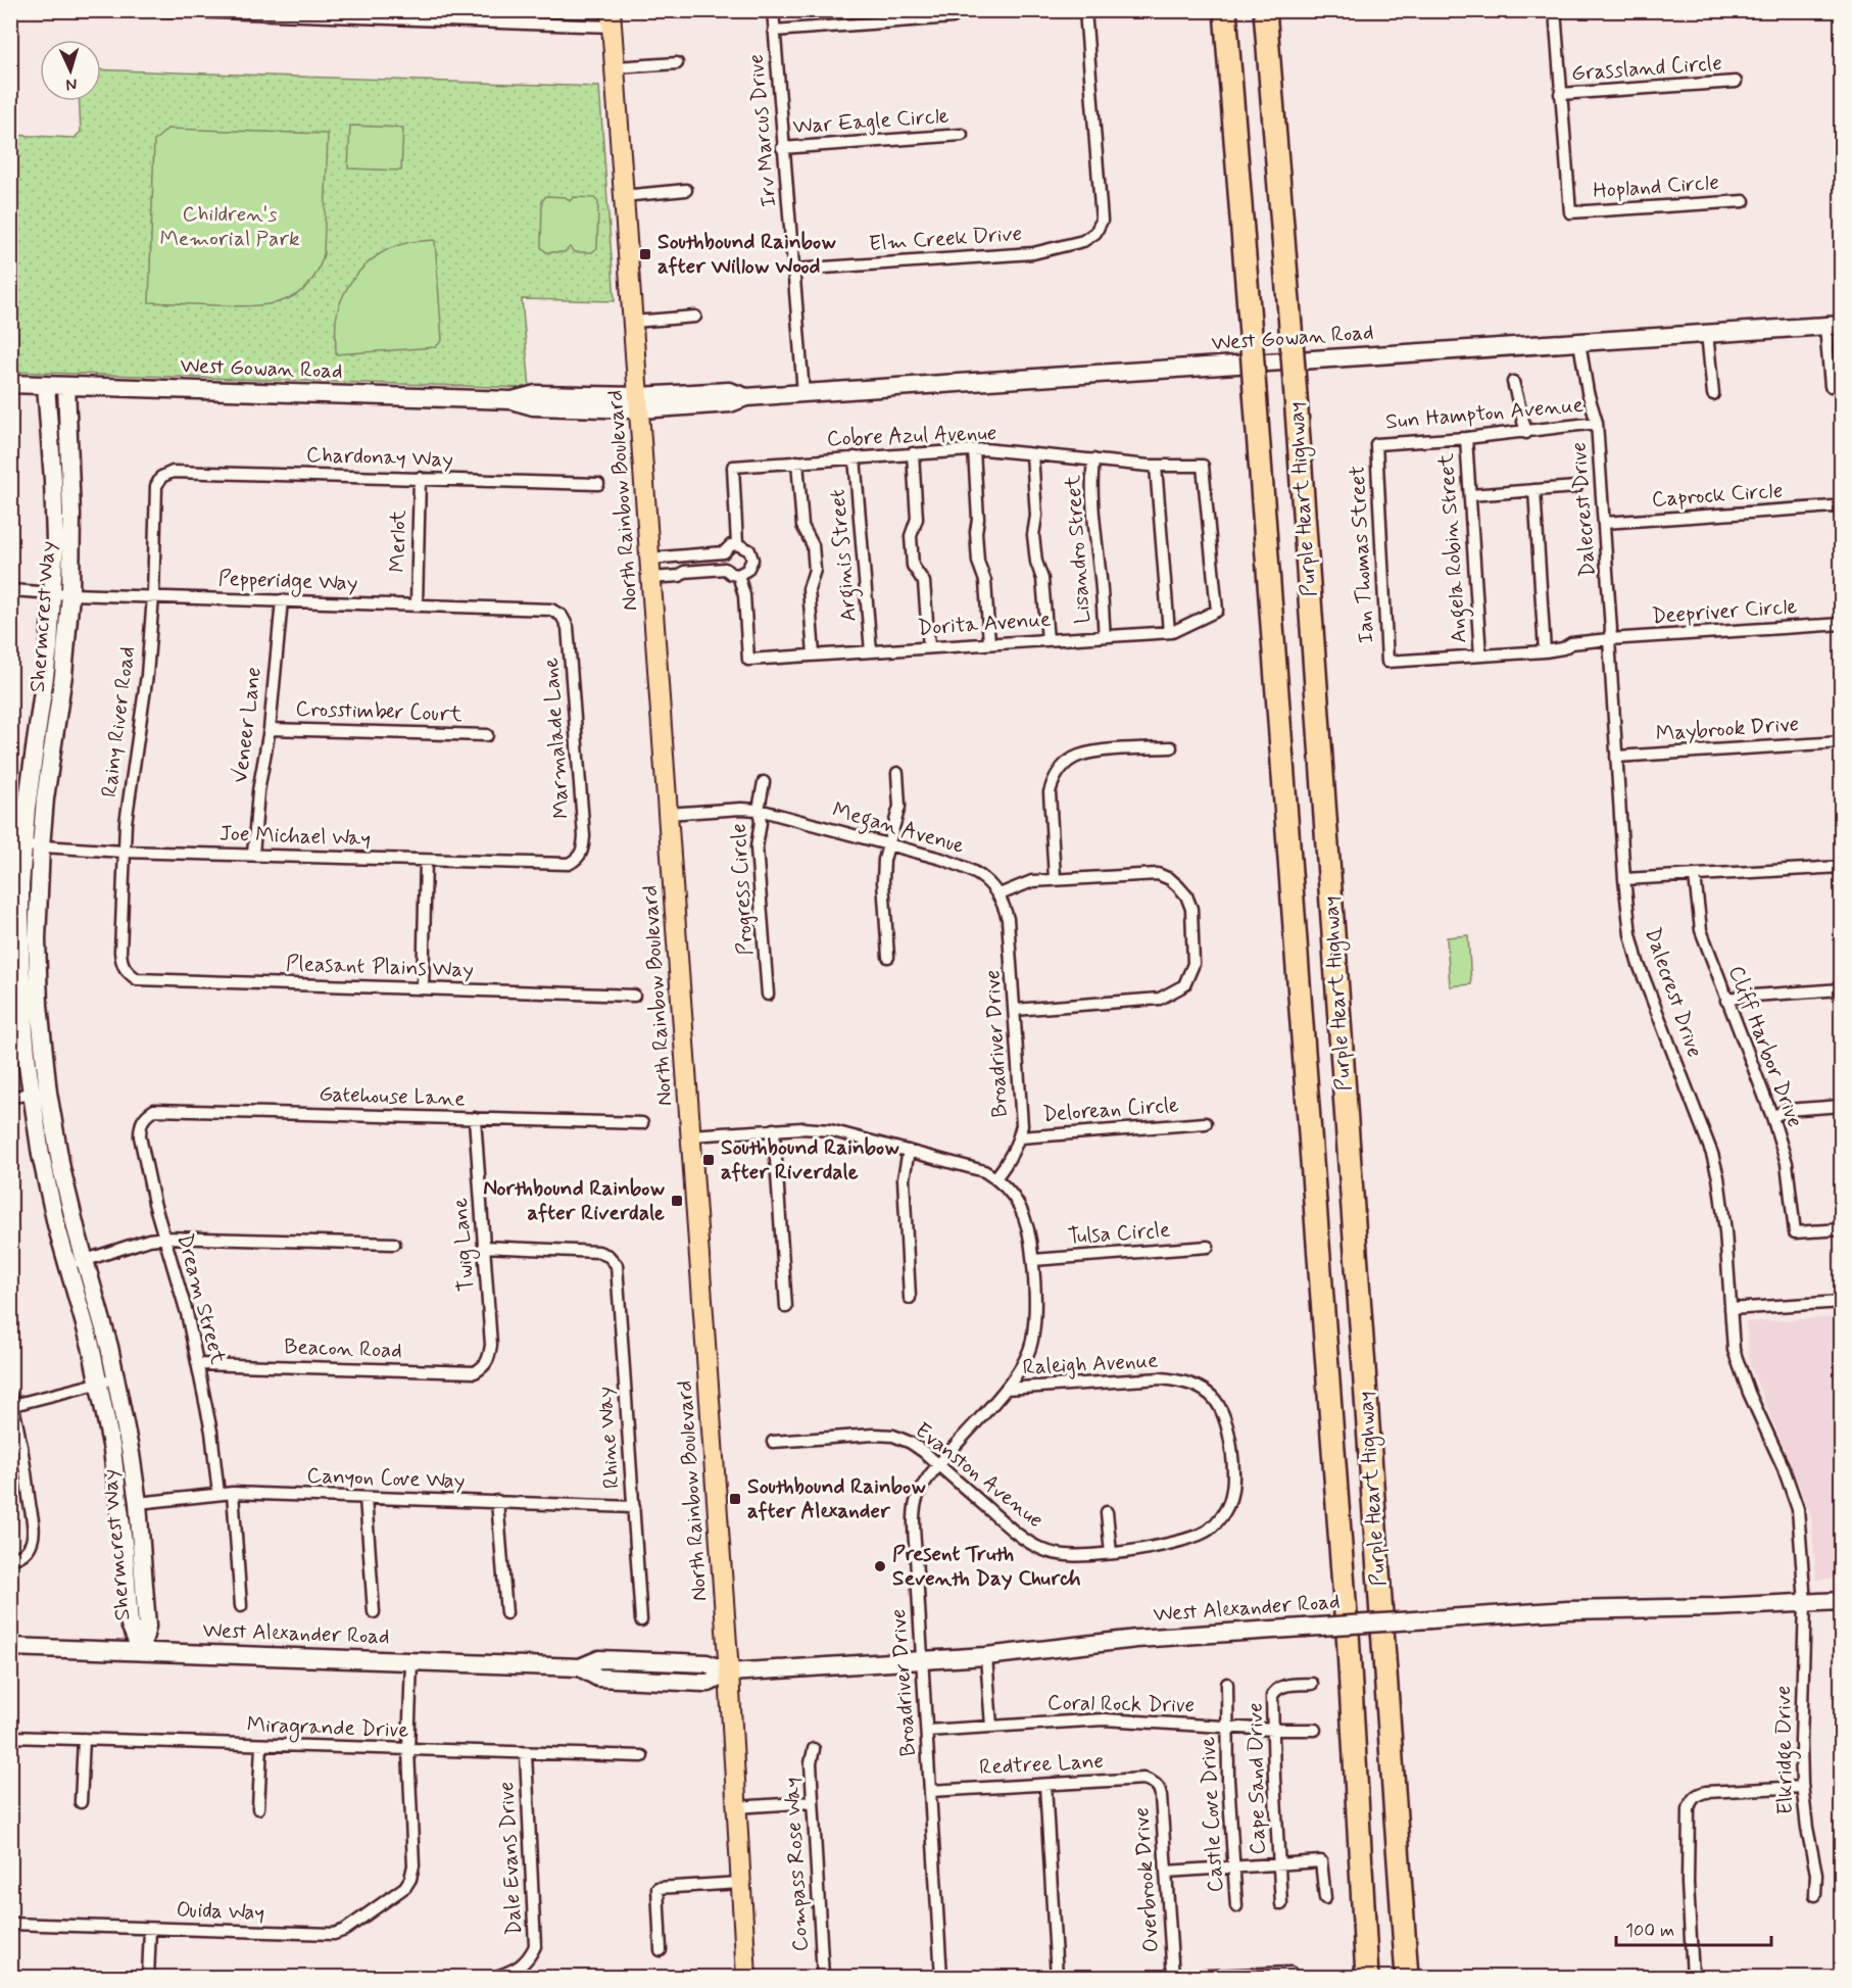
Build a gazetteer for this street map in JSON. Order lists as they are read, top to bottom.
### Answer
{
  "streets": {
    "highway": ["Purple Heart Highway"],
    "main road": ["North Rainbow Boulevard"],
    "street": [
      "Grassland Circle",
      "War Eagle Circle",
      "Irv Marcus Drive",
      "Hopland Circle",
      "Elm Creek Drive",
      "West Gowan Road",
      "Sun Hampton Avenue",
      "Cobre Azul Avenue",
      "Chardonay Way",
      "Caprock Circle",
      "Dalecrest Drive",
      "Merlot",
      "Angela Robin Street",
      "Lisandro Street",
      "Ian Thomas Street",
      "Arginis Street",
      "Pepperidge Way",
      "Deepriver Circle",
      "Shermcrest Way",
      "Dorita Avenue",
      "Crosstimber Court",
      "Rainy River Road",
      "Veneer Lane",
      "Maybrook Drive",
      "Marmalade Lane",
      "Megan Avenue",
      "Joe Michael Way",
      "Progress Circle",
      "Pleasant Plains Way",
      "Broadriver Drive",
      "Cliff Harbor Drive",
      "Gatehouse Lane",
      "Delorean Circle",
      "Tulsa Circle",
      "Twig Lane",
      "Dream Street",
      "Beacon Road",
      "Raleigh Avenue",
      "Rhine Way",
      "Evanston Avenue",
      "Canyon Cove Way",
      "West Alexander Road",
      "Coral Rock Drive",
      "Miragrande Drive",
      "Elkridge Drive",
      "Redtree Lane",
      "Cape Sand Drive",
      "Castle Cove Drive",
      "Dale Evans Drive",
      "Compass Rose Way",
      "Overbrook Drive",
      "Ouida Way"
    ]
  },
  "crossings": [
    ["Grassland Circle", "Hopland Circle"],
    ["War Eagle Circle", "Irv Marcus Drive"],
    ["Irv Marcus Drive", "Elm Creek Drive"],
    ["Irv Marcus Drive", "West Gowan Road"],
    ["West Gowan Road", "North Rainbow Boulevard"],
    ["West Gowan Road", "Dalecrest Drive"],
    ["West Gowan Road", "Shermcrest Way"],
    ["Sun Hampton Avenue", "Dalecrest Drive"],
    ["Sun Hampton Avenue", "Angela Robin Street"],
    ["Sun Hampton Avenue", "Ian Thomas Street"],
    ["Cobre Azul Avenue", "Lisandro Street"],
    ["Cobre Azul Avenue", "Arginis Street"],
    ["Cobre Azul Avenue", "Dorita Avenue"],
    ["Chardonay Way", "Merlot"],
    ["Chardonay Way", "Rainy River Road"],
    ["Caprock Circle", "Dalecrest Drive"],
    ["North Rainbow Boulevard", "Megan Avenue"],
    ["North Rainbow Boulevard", "West Alexander Road"],
    ["Dalecrest Drive", "Deepriver Circle"],
    ["Dalecrest Drive", "Maybrook Drive"],
    ["Dalecrest Drive", "West Alexander Road"],
    ["Dalecrest Drive", "Elkridge Drive"],
    ["Merlot", "Pepperidge Way"],
    ["Angela Robin Street", "Deepriver Circle"],
    ["Lisandro Street", "Dorita Avenue"],
    ["Ian Thomas Street", "Deepriver Circle"],
    ["Arginis Street", "Dorita Avenue"],
    ["Pepperidge Way", "Shermcrest Way"],
    ["Pepperidge Way", "Rainy River Road"],
    ["Pepperidge Way", "Veneer Lane"],
    ["Pepperidge Way", "Marmalade Lane"],
    ["Shermcrest Way", "Joe Michael Way"],
    ["Shermcrest Way", "Canyon Cove Way"],
    ["Shermcrest Way", "West Alexander Road"],
    ["Crosstimber Court", "Veneer Lane"],
    ["Rainy River Road", "Joe Michael Way"],
    ["Rainy River Road", "Pleasant Plains Way"],
    ["Veneer Lane", "Joe Michael Way"],
    ["Marmalade Lane", "Joe Michael Way"],
    ["Megan Avenue", "Progress Circle"],
    ["Megan Avenue", "Broadriver Drive"],
    ["Broadriver Drive", "Delorean Circle"],
    ["Broadriver Drive", "Tulsa Circle"],
    ["Broadriver Drive", "Raleigh Avenue"],
    ["Broadriver Drive", "Evanston Avenue"],
    ["Broadriver Drive", "West Alexander Road"],
    ["Broadriver Drive", "Coral Rock Drive"],
    ["Broadriver Drive", "Redtree Lane"],
    ["Gatehouse Lane", "Twig Lane"],
    ["Gatehouse Lane", "Dream Street"],
    ["Twig Lane", "Beacon Road"],
    ["Twig Lane", "Rhine Way"],
    ["Dream Street", "Beacon Road"],
    ["Dream Street", "Canyon Cove Way"],
    ["Raleigh Avenue", "Evanston Avenue"],
    ["Rhine Way", "Canyon Cove Way"],
    ["West Alexander Road", "Elkridge Drive"],
    ["Coral Rock Drive", "Cape Sand Drive"],
    ["Coral Rock Drive", "Castle Cove Drive"],
    ["Miragrande Drive", "Dale Evans Drive"],
    ["Miragrande Drive", "Ouida Way"],
    ["Redtree Lane", "Overbrook Drive"]
  ],
  "parks": ["Children's Memorial Park"],
  "places": {
    "transit": [
      "Southbound Rainbow after Willow Wood",
      "Southbound Rainbow after Riverdale",
      "Northbound Rainbow after Riverdale",
      "Southbound Rainbow after Alexander"
    ],
    "other": ["Present Truth Seventh Day Church"]
  },
  "scale_bar": "100 m",
  "north": "bottom"
}
